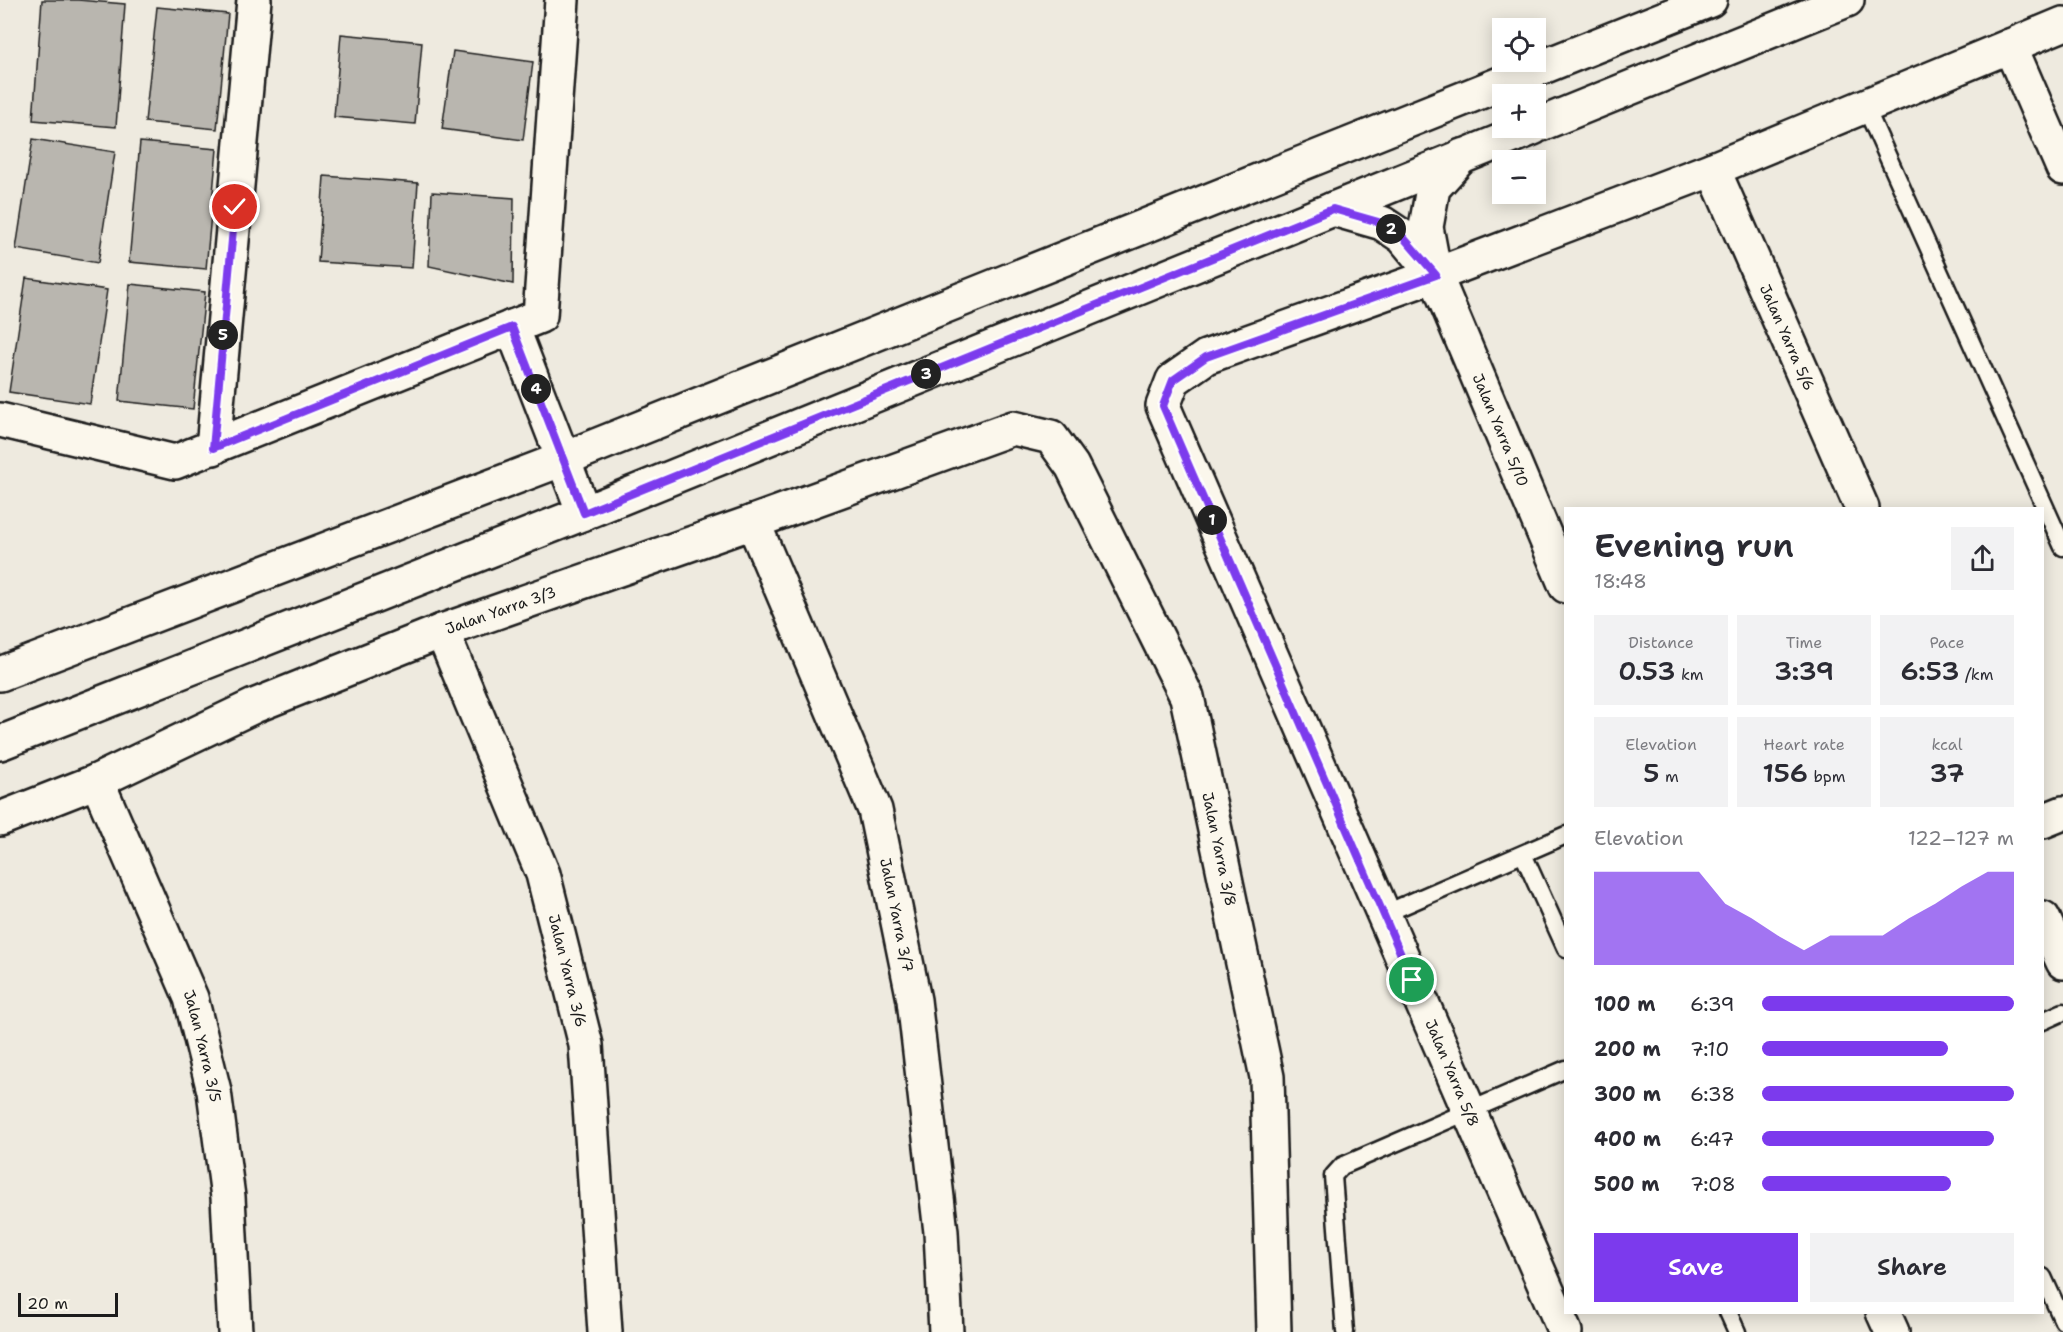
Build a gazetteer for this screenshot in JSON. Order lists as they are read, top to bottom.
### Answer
{
  "streets": {
    "street": [
      "Jalan Yarra 5/6",
      "Jalan Yarra 5/10",
      "Jalan Yarra 3/3",
      "Jalan Yarra 3/8",
      "Jalan Yarra 3/7",
      "Jalan Yarra 3/6",
      "Jalan Yarra 3/5",
      "Jalan Yarra 5/8"
    ]
  },
  "crossings": [
    ["Jalan Yarra 5/6", "Jalan Yarra 5/8"],
    ["Jalan Yarra 5/10", "Jalan Yarra 5/8"],
    ["Jalan Yarra 3/3", "Jalan Yarra 3/8"],
    ["Jalan Yarra 3/3", "Jalan Yarra 3/7"],
    ["Jalan Yarra 3/3", "Jalan Yarra 3/6"],
    ["Jalan Yarra 3/3", "Jalan Yarra 3/5"]
  ],
  "scale_bar": "20 m",
  "page": {
    "map_buttons": ["+", "−"],
    "pins": [
      "2",
      "5",
      "3",
      "4",
      "1"
    ],
    "heading": ["Evening run", "18:48"],
    "stats": [
      ["Distance", "0.53 km"],
      ["Time", "3:39"],
      ["Pace", "6:53 /km"],
      ["Elevation", "5 m"],
      ["Heart rate", "156 bpm"],
      ["kcal", "37"]
    ],
    "chart": ["Elevation", "122–127 m"],
    "list": [
      {
        "name": "100 m",
        "note": "6:39"
      },
      {
        "name": "200 m",
        "note": "7:10"
      },
      {
        "name": "300 m",
        "note": "6:38"
      },
      {
        "name": "400 m",
        "note": "6:47"
      },
      {
        "name": "500 m",
        "note": "7:08"
      }
    ],
    "buttons": ["Save", "Share"],
    "scale": "20 m"
  }
}
